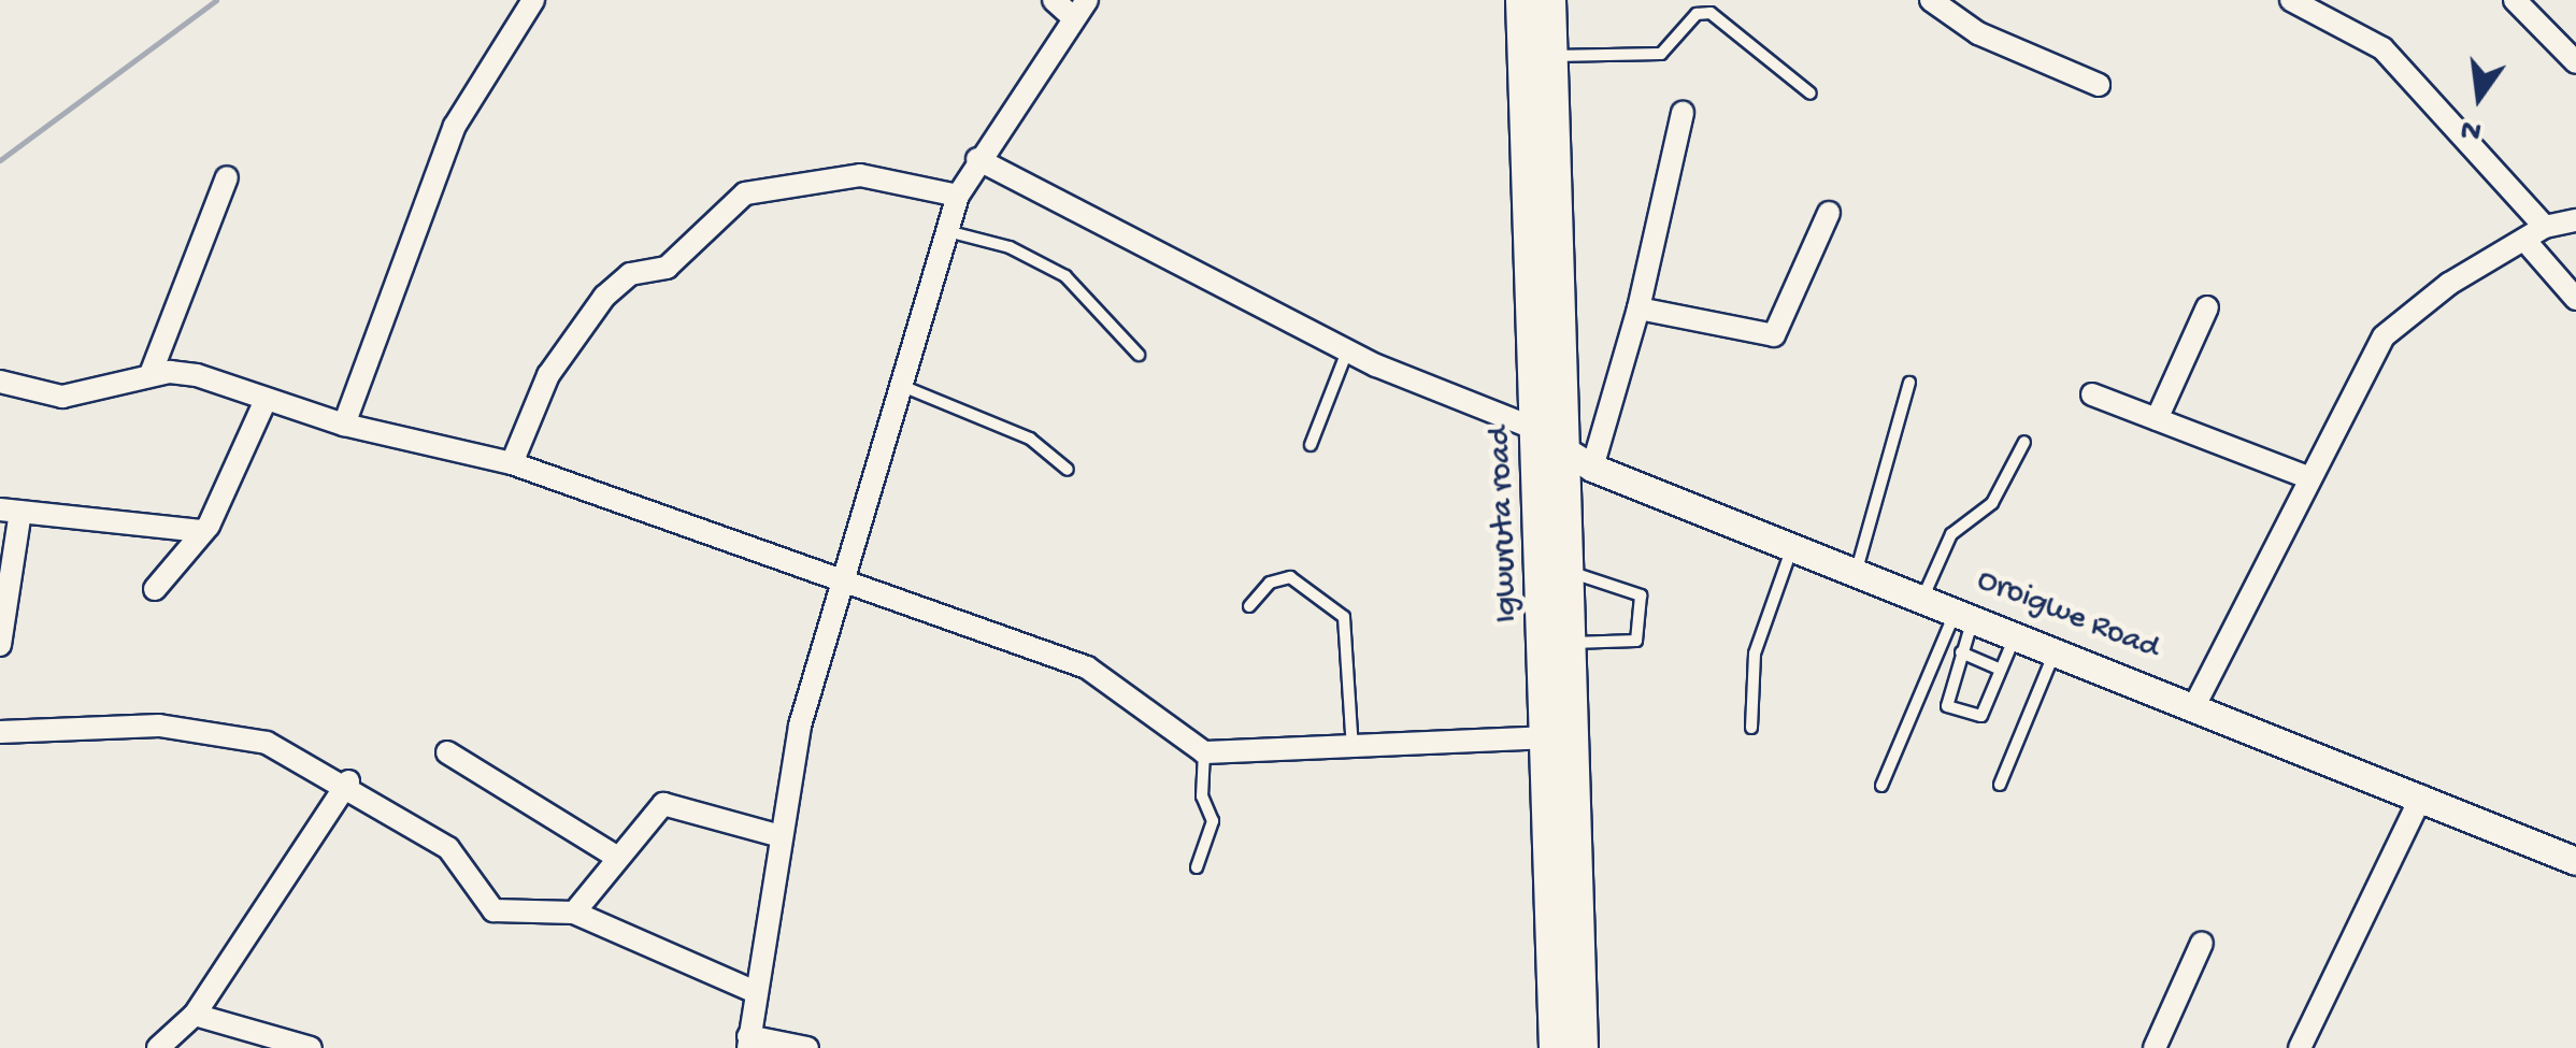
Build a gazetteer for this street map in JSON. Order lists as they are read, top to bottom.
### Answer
{
  "streets": {
    "main road": ["Igwuruta road"],
    "street": ["Oroigwe Road"]
  },
  "crossings": [
    ["Igwuruta road", "Oroigwe Road"]
  ],
  "north": "bottom"
}
